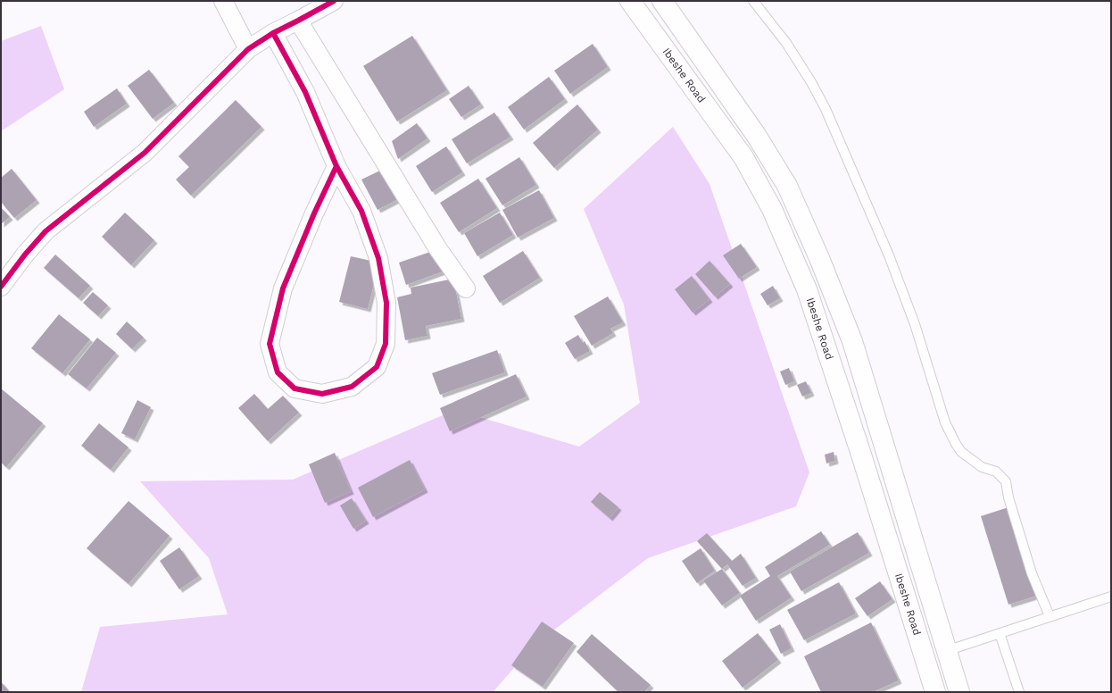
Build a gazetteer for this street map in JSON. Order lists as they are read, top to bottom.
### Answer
{
  "streets": {
    "main road": ["Ibeshe Road"]
  }
}
